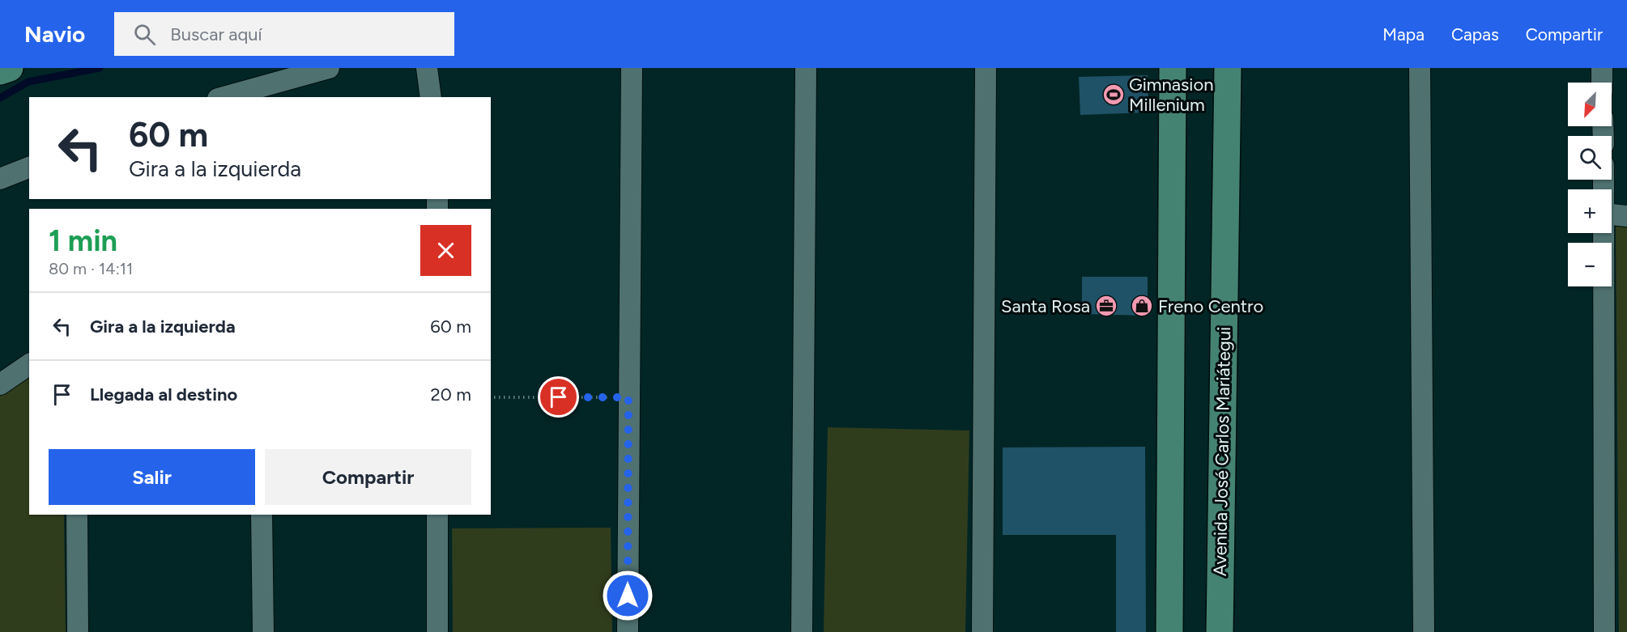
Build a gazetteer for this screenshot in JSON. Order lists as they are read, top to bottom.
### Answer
{
  "streets": {
    "main road": ["Avenida José Carlos Mariátegui"]
  },
  "places": {
    "sports": ["Gimnasion Millenium"],
    "office": ["Santa Rosa"],
    "shop": ["Freno Centro"]
  },
  "north": "bottom left",
  "page": {
    "header": "Navio",
    "search": "Buscar aquí",
    "nav": ["Mapa", "Capas", "Compartir"],
    "map_buttons": ["+", "−"],
    "turn": ["60 m", "Gira a la izquierda"],
    "heading": ["1 min", "80 m · 14:11"],
    "list": [
      {
        "name": "Gira a la izquierda",
        "value": "60 m"
      },
      {
        "name": "Llegada al destino",
        "value": "20 m"
      }
    ],
    "buttons": ["Salir", "Compartir"]
  }
}
